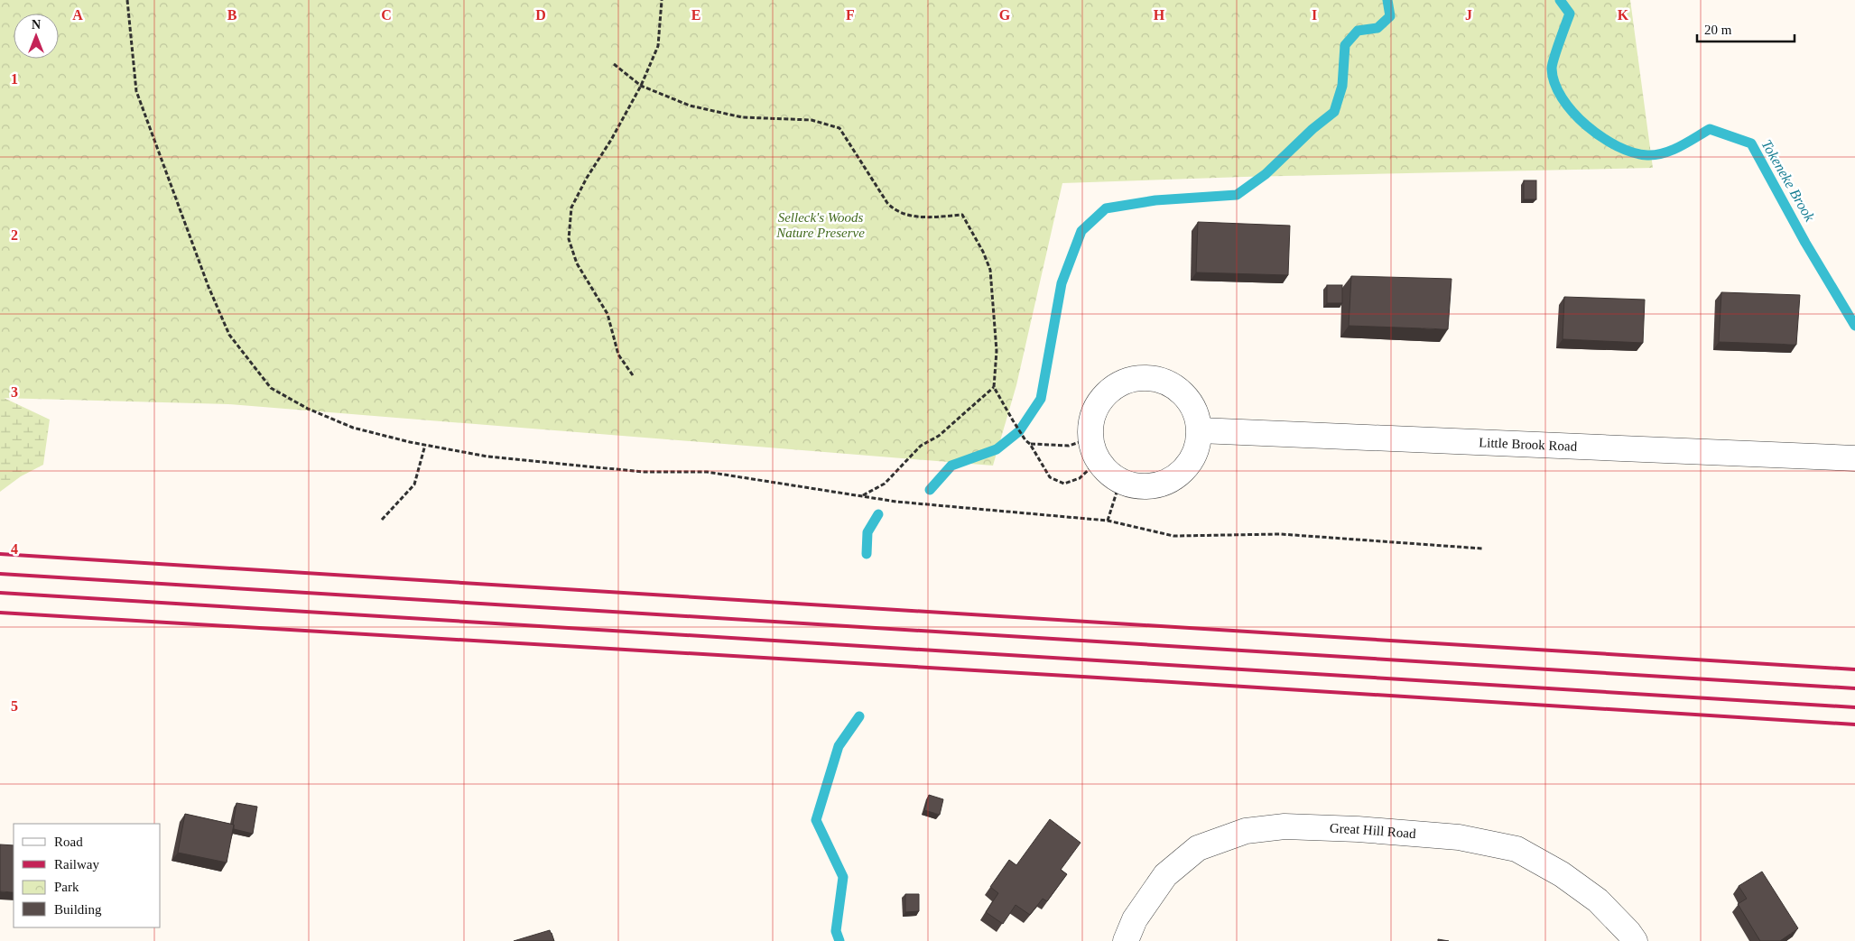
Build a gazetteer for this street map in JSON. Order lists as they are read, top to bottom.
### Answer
{
  "streets": {
    "street": ["Little Brook Road", "Great Hill Road"]
  },
  "water": ["Tokeneke Brook"],
  "parks": ["Selleck's Woods Nature Preserve"],
  "legend": [
    "Road",
    "Railway",
    "Park",
    "Building"
  ],
  "scale_bar": "20 m",
  "north": "top",
  "grid": {
    "columns": [
      "A",
      "B",
      "C",
      "D",
      "E",
      "F",
      "G",
      "H",
      "I",
      "J",
      "K"
    ],
    "rows": [
      "1",
      "2",
      "3",
      "4",
      "5"
    ]
  }
}
